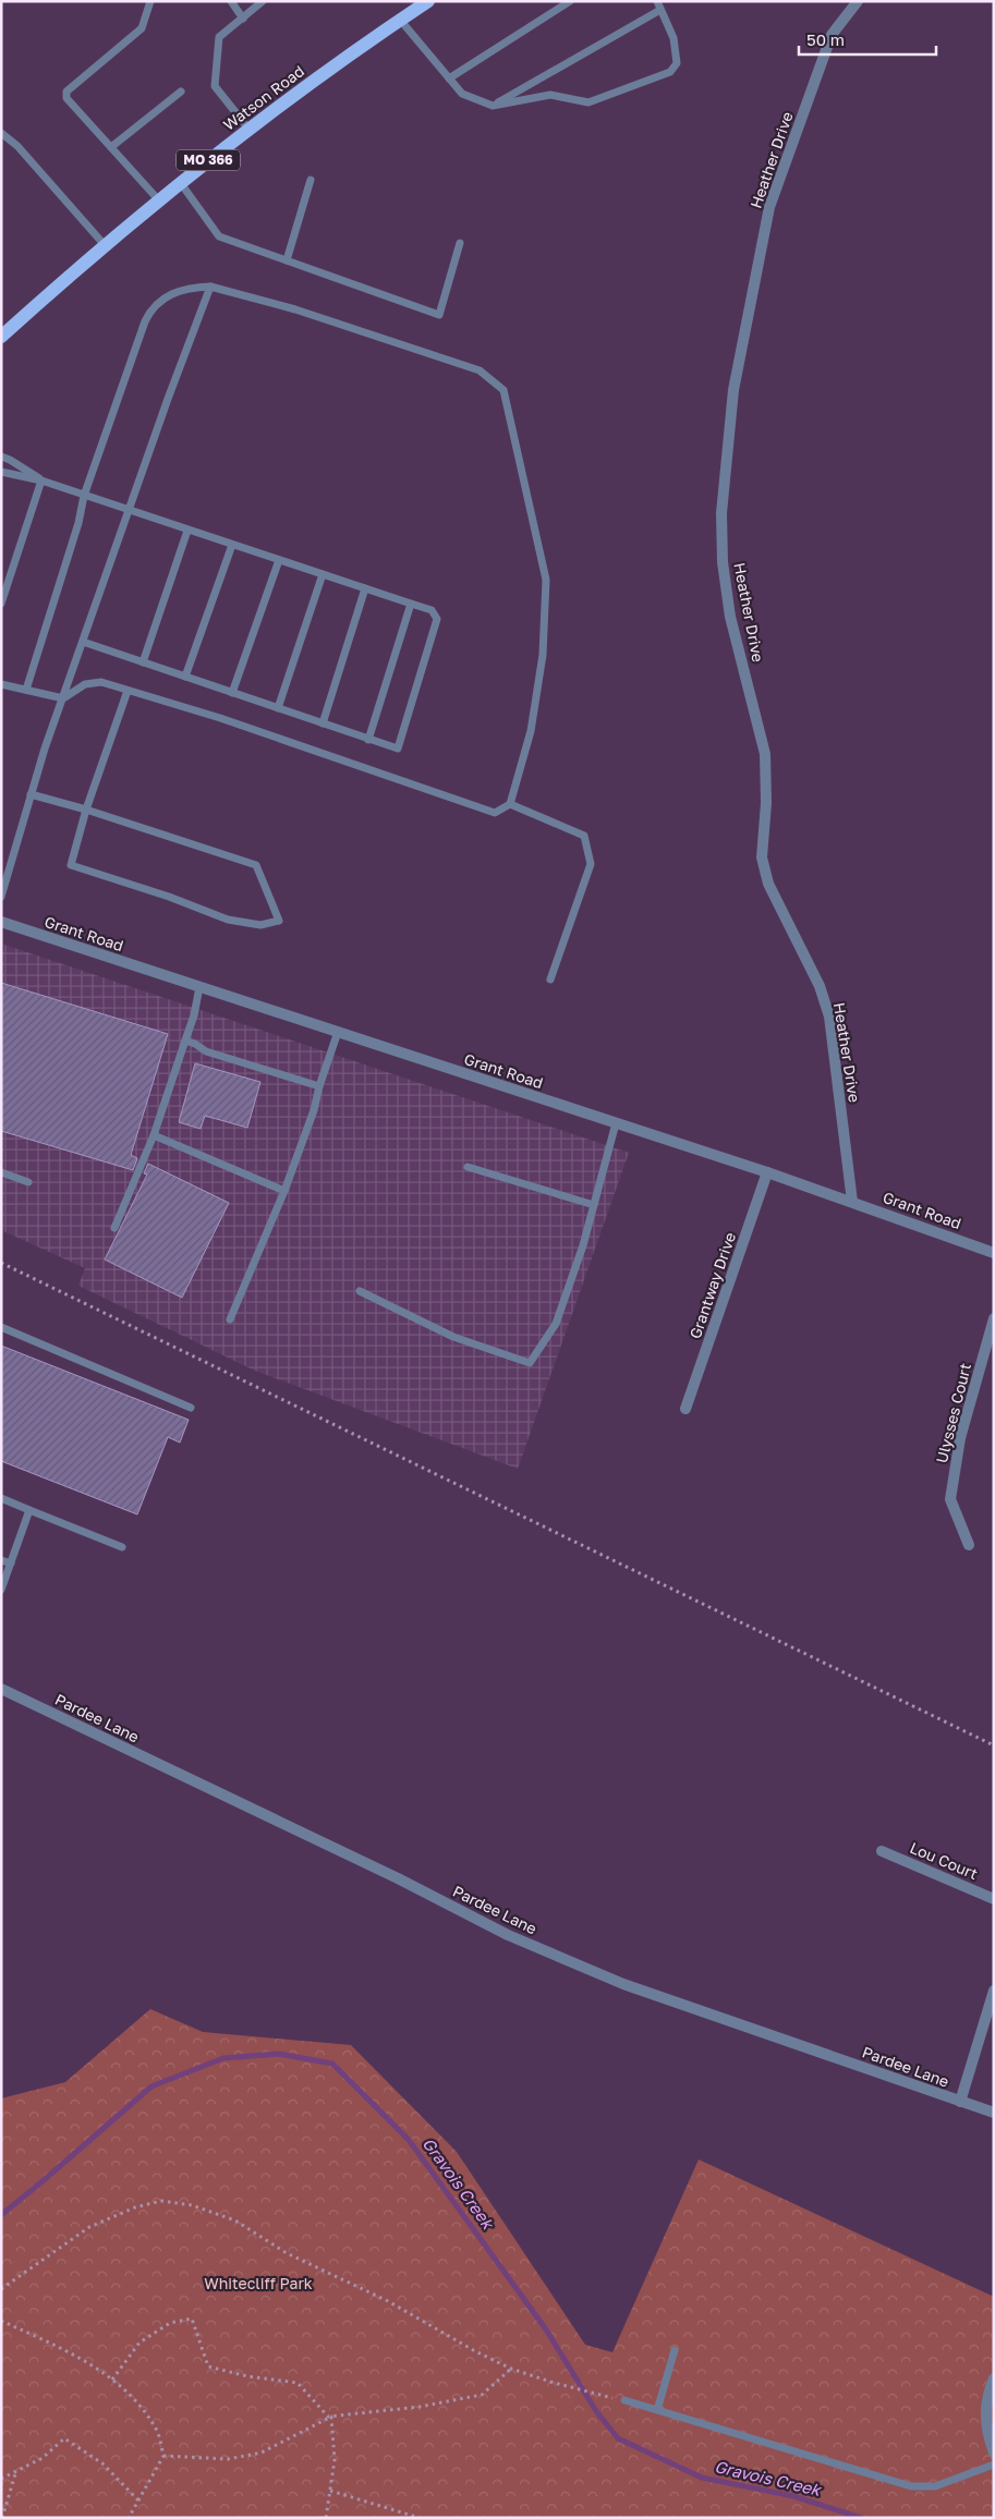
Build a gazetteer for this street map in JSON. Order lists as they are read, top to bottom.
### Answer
{
  "streets": {
    "main road": ["Watson Road", "MO 366"],
    "street": [
      "Heather Drive",
      "Grant Road",
      "Grantway Drive",
      "Ulysses Court",
      "Pardee Lane",
      "Lou Court"
    ]
  },
  "crossings": [
    ["Heather Drive", "Grant Road"],
    ["Grant Road", "Grantway Drive"]
  ],
  "water": ["Gravois Creek"],
  "parks": ["Whitecliff Park"],
  "scale_bar": "50 m"
}
